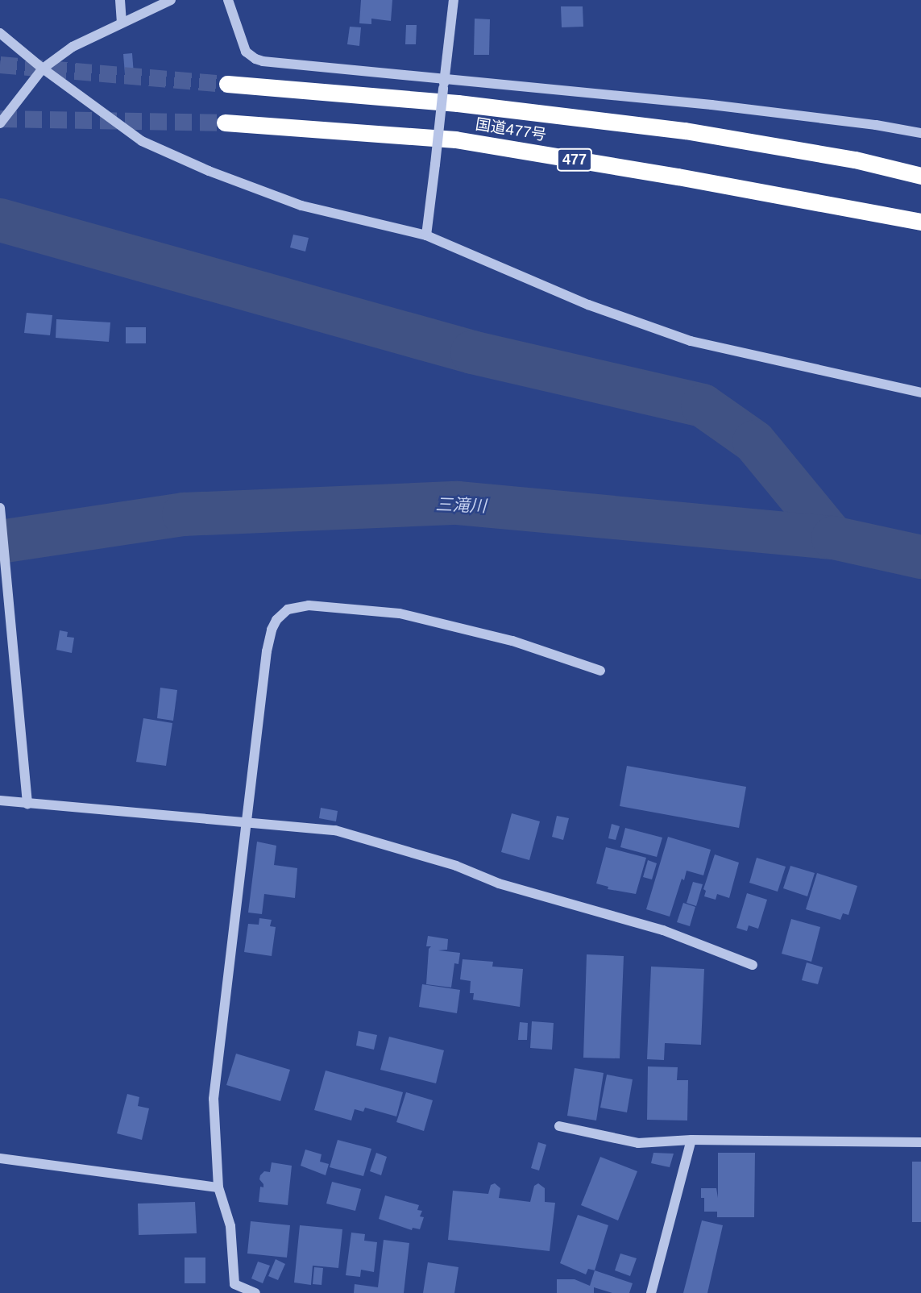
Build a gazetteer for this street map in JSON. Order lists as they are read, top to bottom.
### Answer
{
  "streets": {
    "highway": ["国道477号", "477"]
  },
  "water": ["三滝川"]
}
